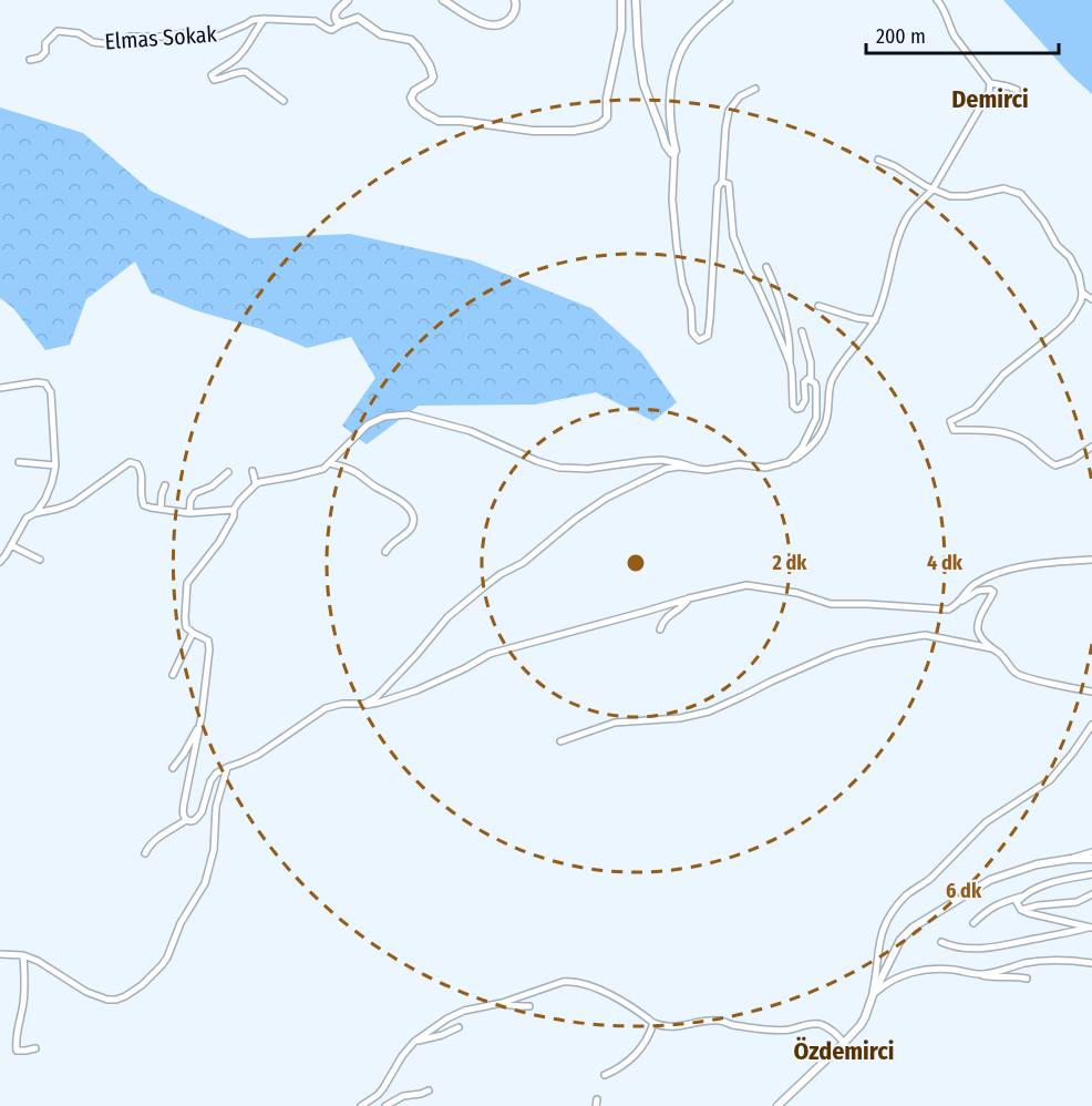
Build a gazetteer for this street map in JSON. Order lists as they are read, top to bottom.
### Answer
{
  "streets": {
    "street": ["Elmas Sokak"]
  },
  "districts": ["Demirci", "Özdemirci"],
  "scale_bar": "200 m",
  "rings": ["2 dk", "4 dk", "6 dk"]
}
